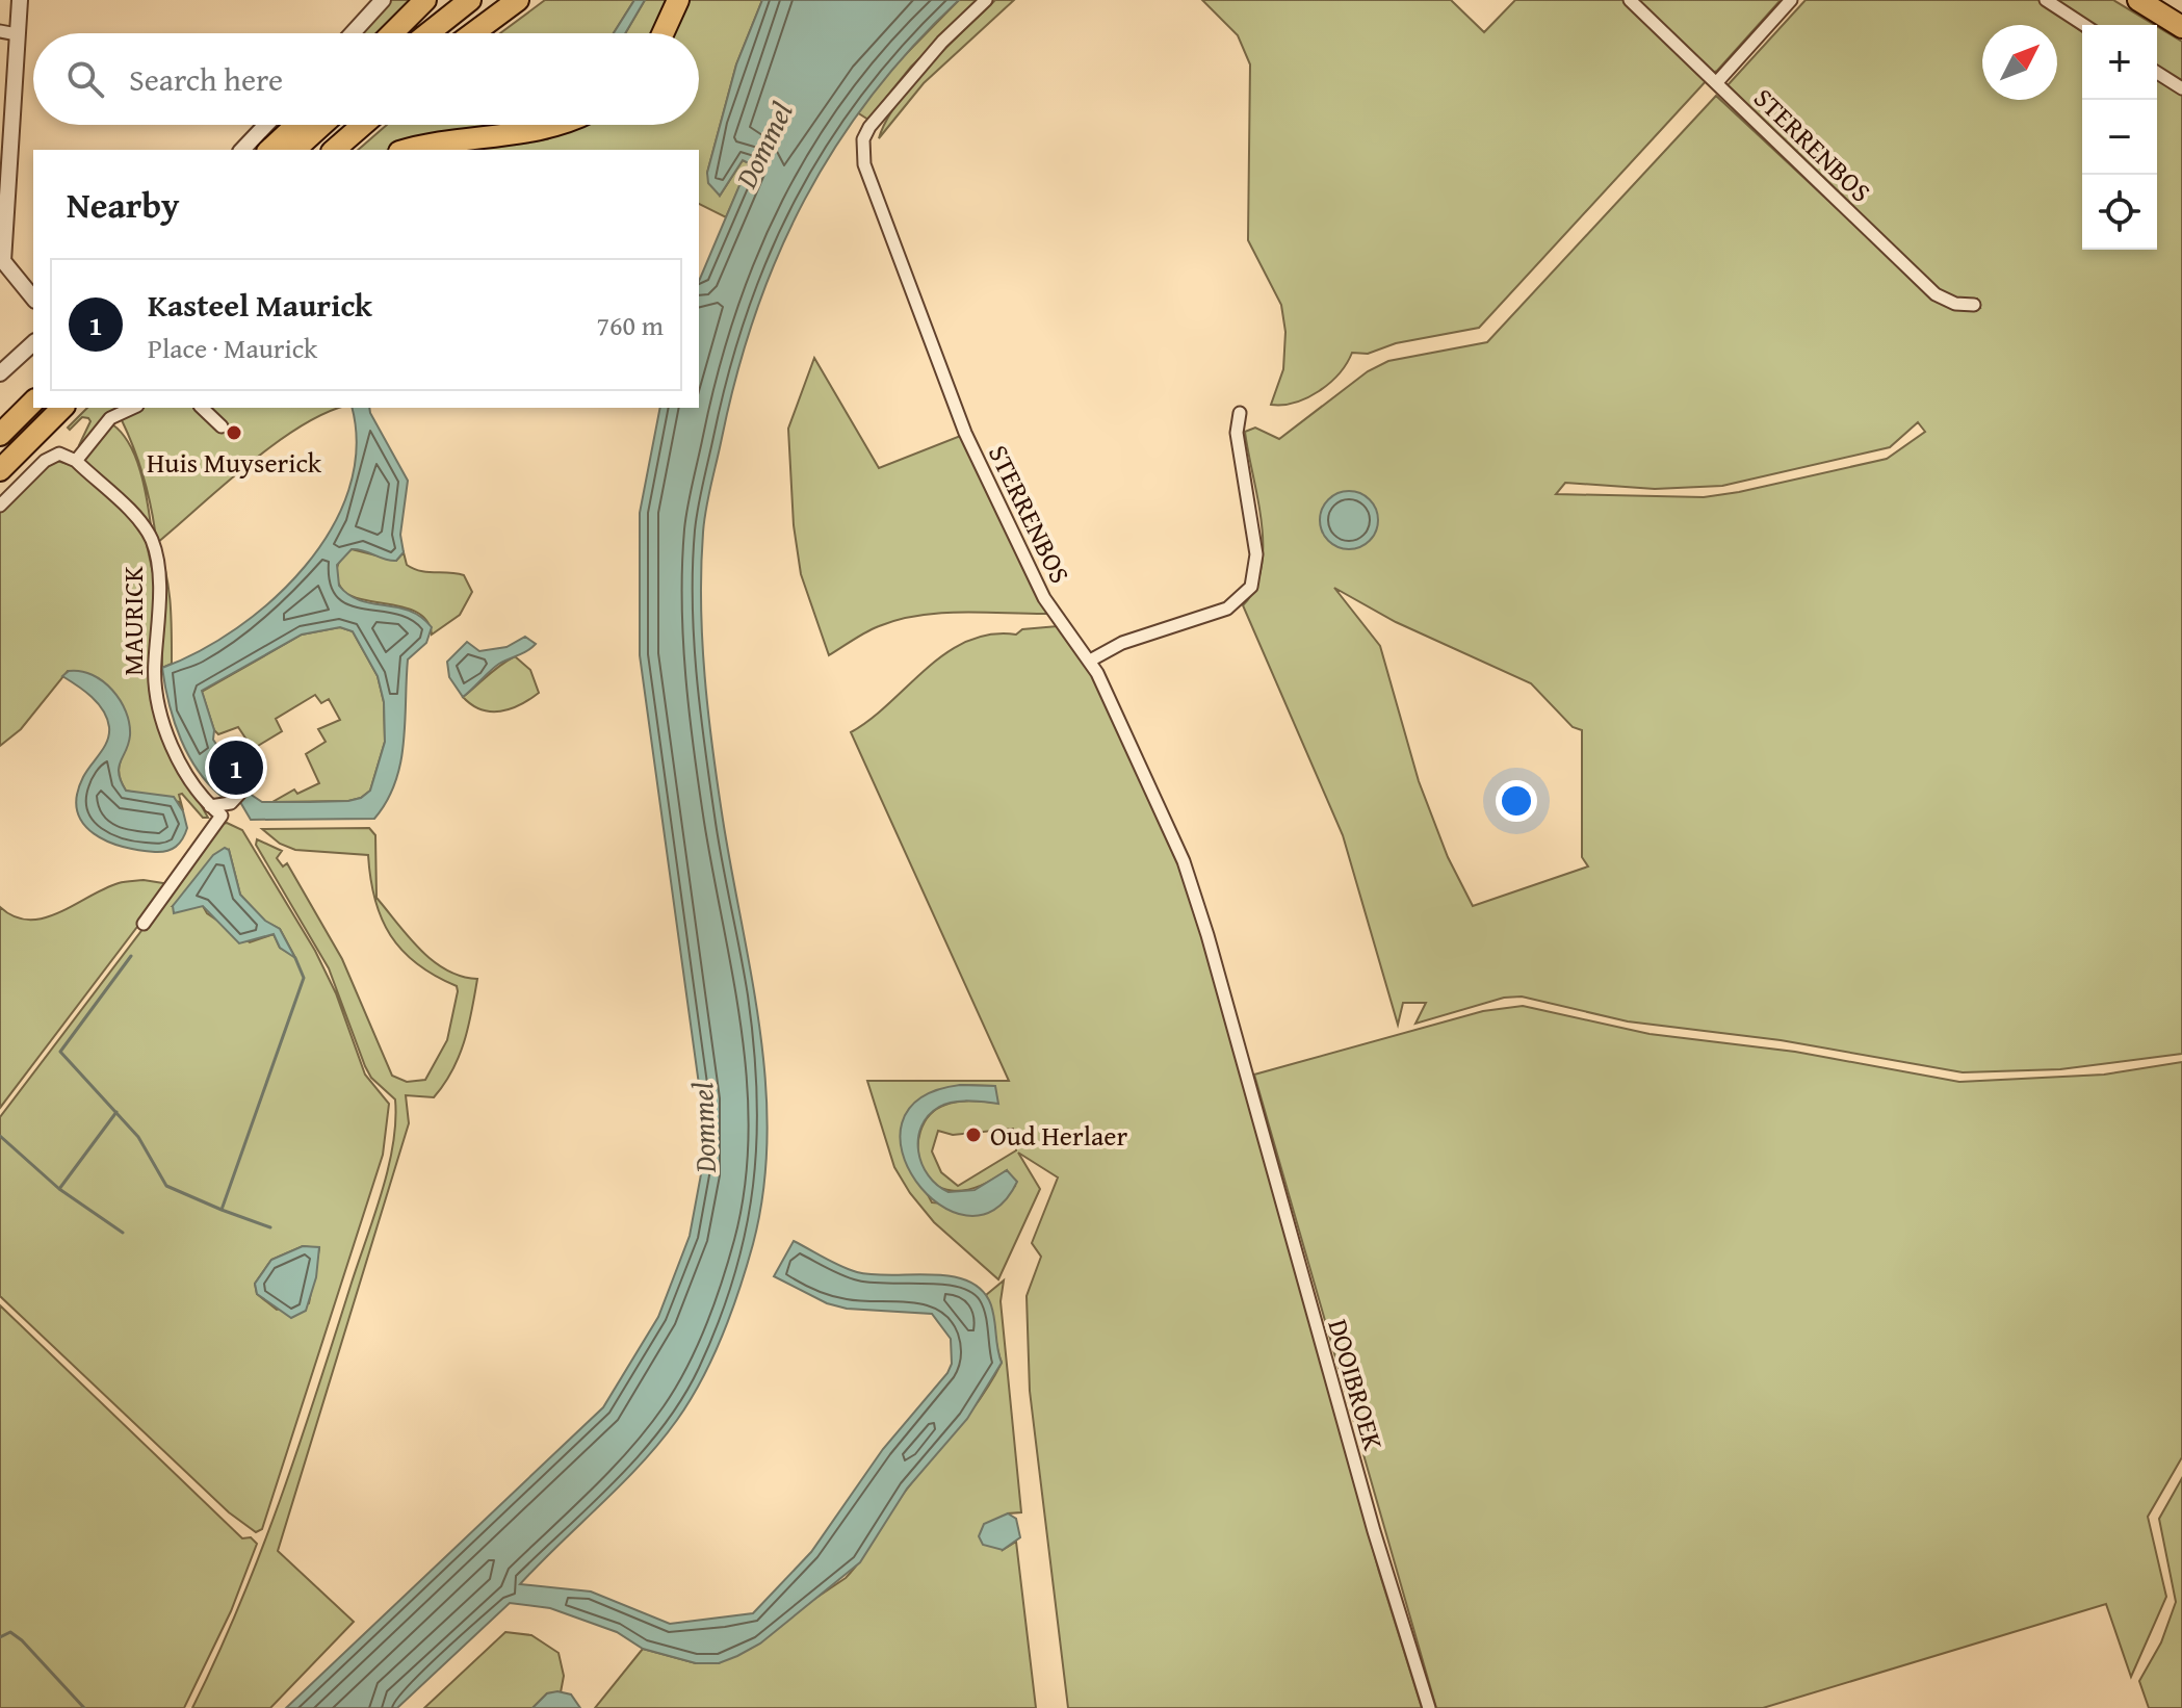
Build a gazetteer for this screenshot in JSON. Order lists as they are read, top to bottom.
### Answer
{
  "streets": {
    "street": ["STERRENBOS", "MAURICK", "DOOIBROEK"]
  },
  "crossings": [
    ["STERRENBOS", "DOOIBROEK"]
  ],
  "water": ["Dommel"],
  "places": ["Huis Muyserick", "Oud Herlaer"],
  "north": "top right",
  "page": {
    "map_buttons": ["+", "−"],
    "search": "Search here",
    "heading": "Nearby",
    "list": [
      {
        "mark": "1",
        "name": "Kasteel Maurick",
        "note": "Place · Maurick",
        "value": "760 m"
      }
    ],
    "pins": "1"
  }
}
